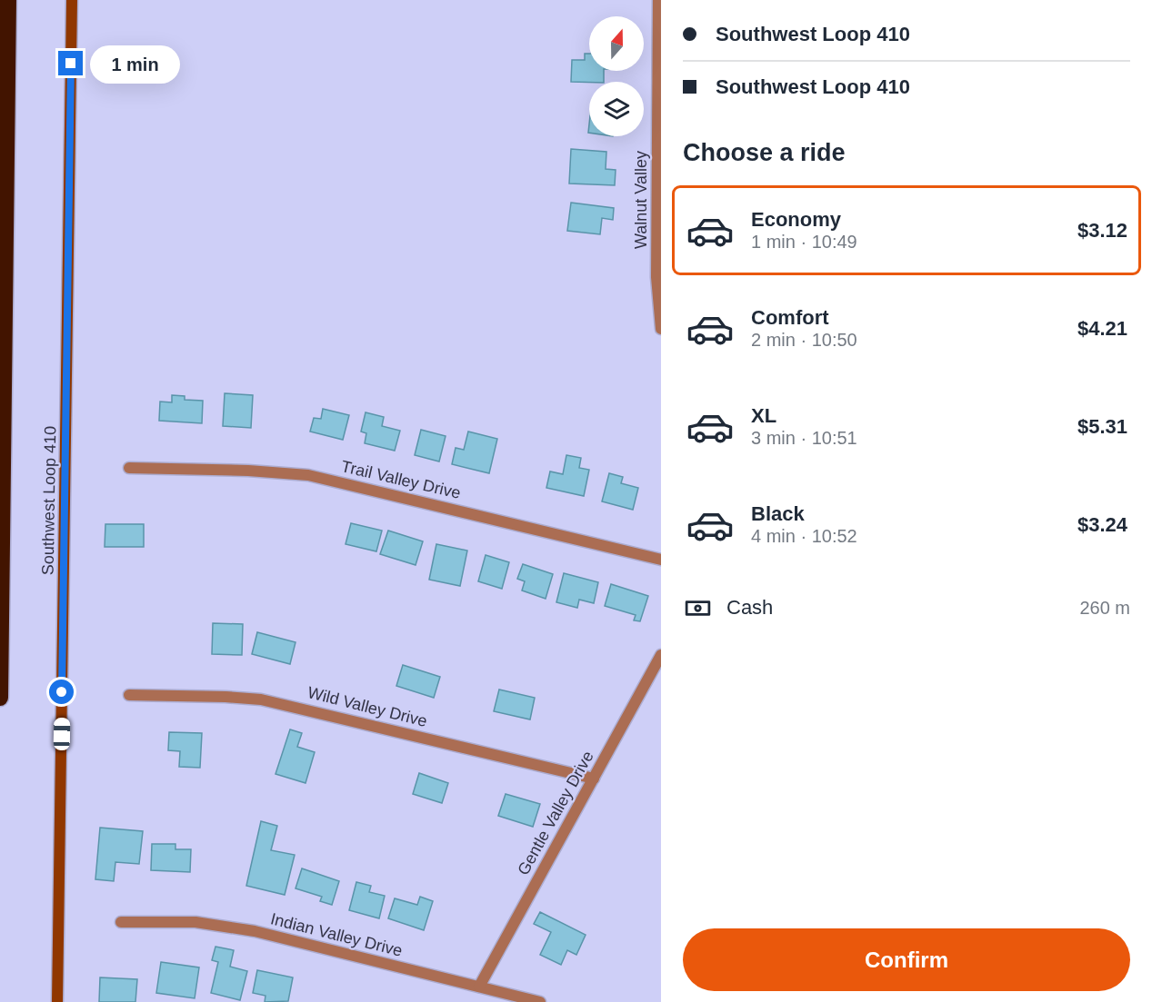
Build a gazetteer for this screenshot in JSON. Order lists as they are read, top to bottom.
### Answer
{
  "streets": {
    "main road": ["Southwest Loop 410"],
    "street": [
      "Walnut Valley",
      "Trail Valley Drive",
      "Wild Valley Drive",
      "Gentle Valley Drive",
      "Indian Valley Drive"
    ]
  },
  "crossings": [
    ["Wild Valley Drive", "Gentle Valley Drive"],
    ["Gentle Valley Drive", "Indian Valley Drive"]
  ],
  "north": "top",
  "page": {
    "banner": ["Southwest Loop 410", "Southwest Loop 410"],
    "bubble": "1 min",
    "heading": "Choose a ride",
    "list": [
      {
        "name": "Economy",
        "note": "1 min · 10:49",
        "value": "$3.12"
      },
      {
        "name": "Comfort",
        "note": "2 min · 10:50",
        "value": "$4.21"
      },
      {
        "name": "XL",
        "note": "3 min · 10:51",
        "value": "$5.31"
      },
      {
        "name": "Black",
        "note": "4 min · 10:52",
        "value": "$3.24"
      }
    ],
    "pay": ["Cash", "260 m"],
    "buttons": "Confirm"
  }
}
